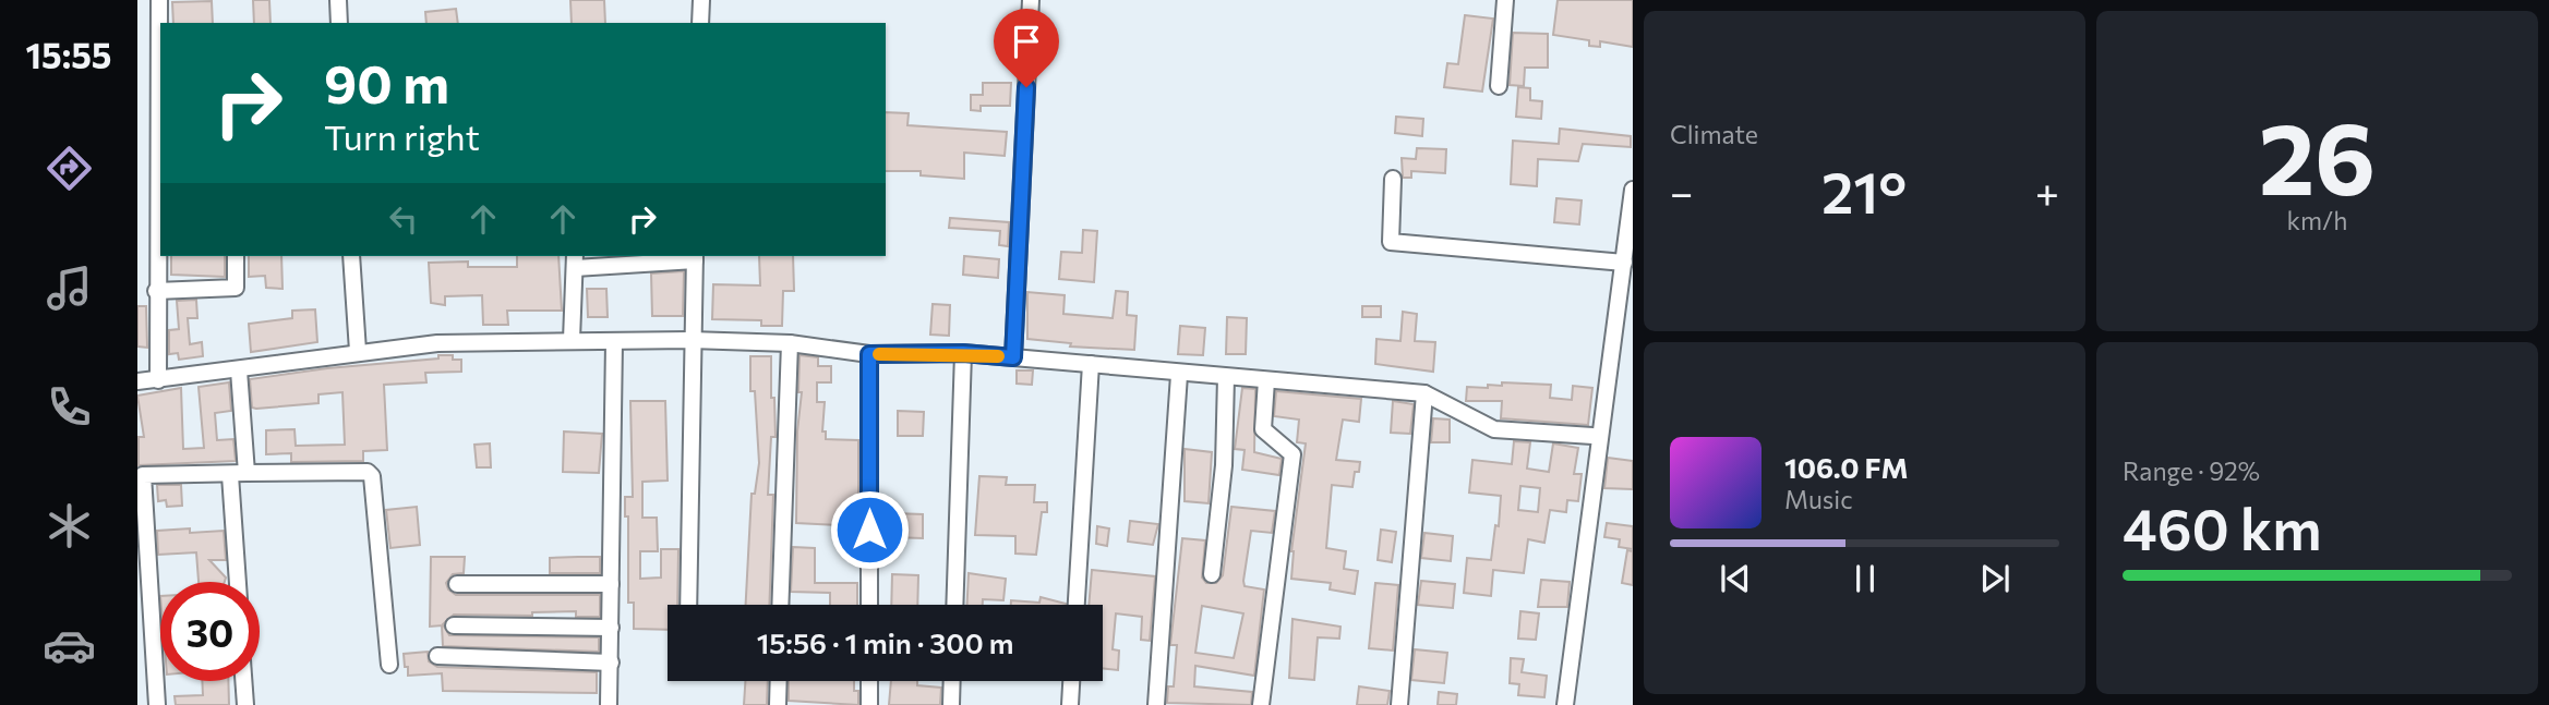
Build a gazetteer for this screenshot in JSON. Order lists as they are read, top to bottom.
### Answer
{
  "page": {
    "tabs": "15:55",
    "tile": [
      "Climate",
      ["26", "km/h"],
      ["Range · 92%", "460 km"]
    ],
    "turn": ["90 m", "Turn right"],
    "heat": ["−", "21°", "+"],
    "song": ["106.0 FM", "Music"],
    "limit": "30",
    "trip": "15:56 · 1 min · 300 m"
  }
}
